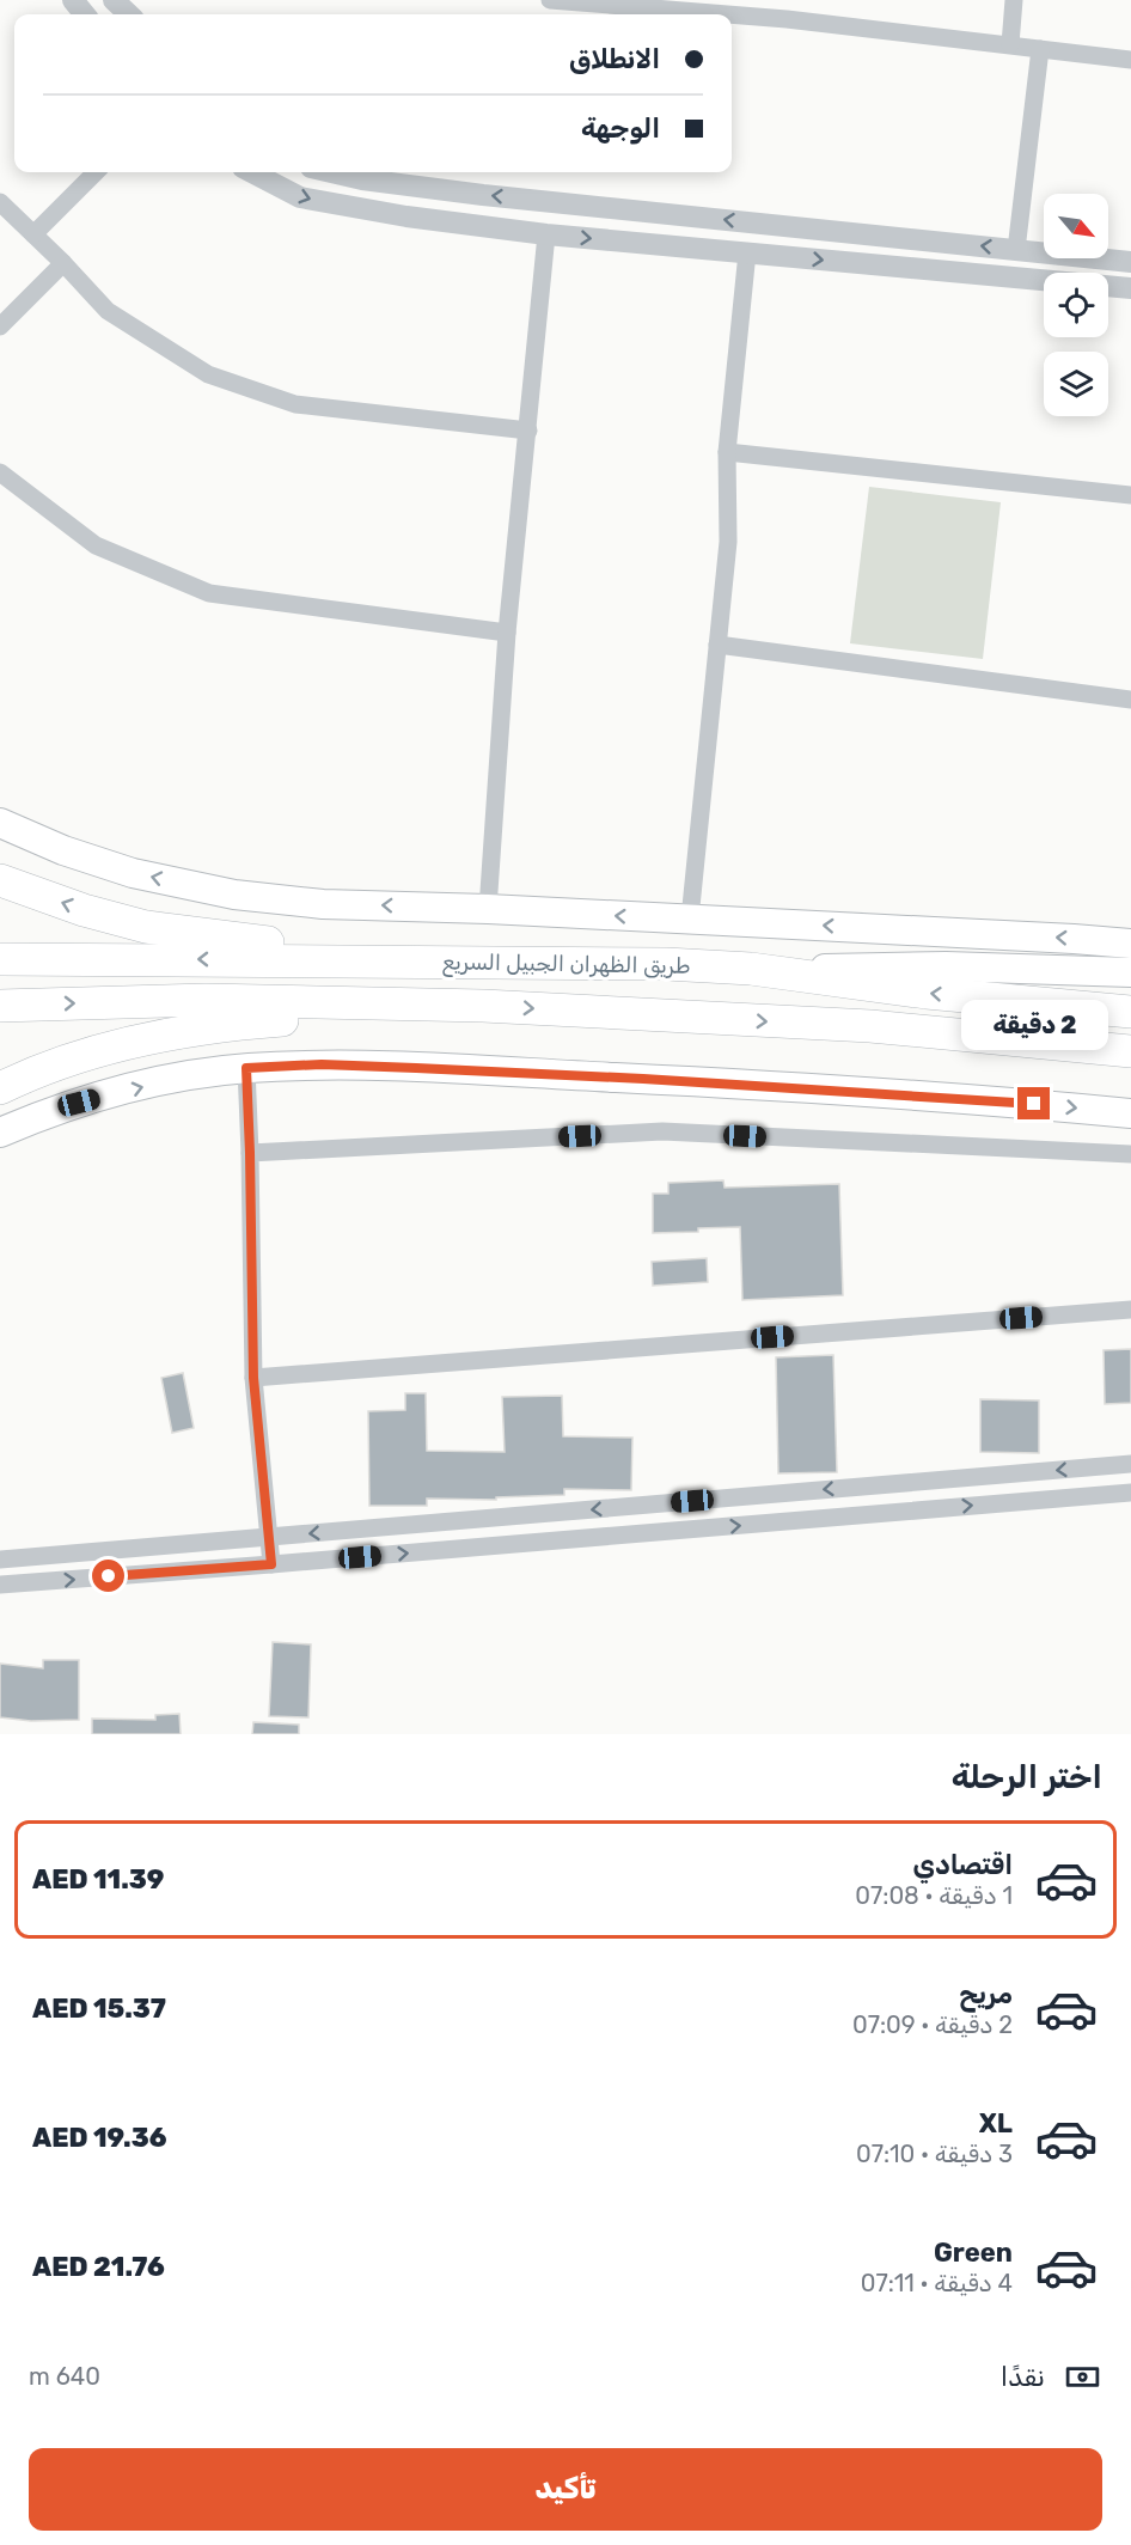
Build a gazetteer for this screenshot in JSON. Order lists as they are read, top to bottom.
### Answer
{
  "streets": {
    "highway": ["طريق الظهران الجبيل السريع"]
  },
  "north": "bottom right",
  "page": {
    "banner": ["الانطلاق", "الوجهة"],
    "bubble": "2 دقيقة",
    "heading": "اختر الرحلة",
    "list": [
      {
        "name": "اقتصادي",
        "note": "1 دقيقة · 07:08",
        "value": "AED 11.39"
      },
      {
        "name": "مريح",
        "note": "2 دقيقة · 07:09",
        "value": "AED 15.37"
      },
      {
        "name": "XL",
        "note": "3 دقيقة · 07:10",
        "value": "AED 19.36"
      },
      {
        "name": "Green",
        "note": "4 دقيقة · 07:11",
        "value": "AED 21.76"
      }
    ],
    "pay": ["نقدًا", "640 m"],
    "buttons": "تأكيد"
  }
}
